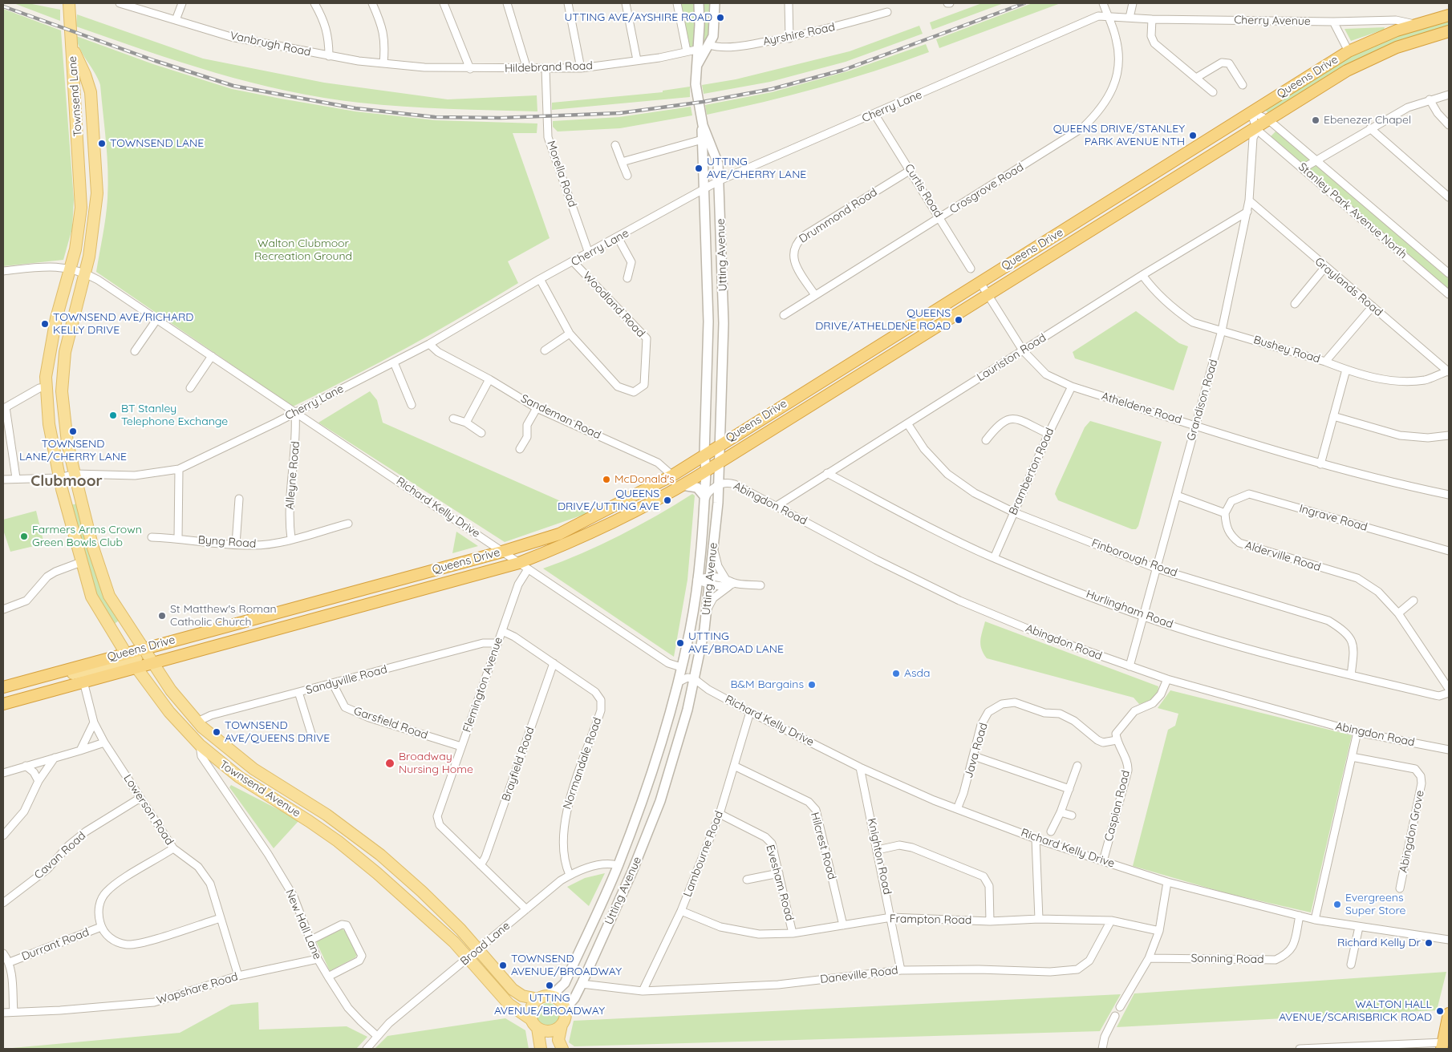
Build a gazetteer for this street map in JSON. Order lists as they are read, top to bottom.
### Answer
{
  "streets": {
    "highway": ["Queens Drive"],
    "main road": ["Townsend Lane", "Townsend Avenue"],
    "street": [
      "Cherry Avenue",
      "Ayrshire Road",
      "Vanbrugh Road",
      "Hildebrand Road",
      "Cherry Lane",
      "Morella Road",
      "Crosgrove Road",
      "Curtis Road",
      "Stanley Park Avenue North",
      "Drummond Road",
      "Utting Avenue",
      "Graylands Road",
      "Woodland Road",
      "Bushey Road",
      "Lauriston Road",
      "Grandison Road",
      "Atheldene Road",
      "Sandeman Road",
      "Bramberton Road",
      "Alleyne Road",
      "Abingdon Road",
      "Richard Kelly Drive",
      "Ingrave Road",
      "Byng Road",
      "Alderville Road",
      "Finborough Road",
      "Hurlingham Road",
      "Sandyville Road",
      "Flemington Avenue",
      "Garsfield Road",
      "Java Road",
      "Normandale Road",
      "Brayfield Road",
      "Caspian Road",
      "Lowerson Road",
      "Abingdon Grove",
      "Hilcrest Road",
      "Lambourne Road",
      "Cavan Road",
      "Knighton Road",
      "Evesham Road",
      "Frampton Road",
      "New Hall Lane",
      "Broad Lane",
      "Durrant Road",
      "Sonning Road",
      "Daneville Road",
      "Wapshare Road"
    ]
  },
  "crossings": [
    ["Cherry Avenue", "Queens Drive"],
    ["Cherry Avenue", "Cherry Lane"],
    ["Ayrshire Road", "Hildebrand Road"],
    ["Ayrshire Road", "Utting Avenue"],
    ["Vanbrugh Road", "Hildebrand Road"],
    ["Hildebrand Road", "Morella Road"],
    ["Hildebrand Road", "Utting Avenue"],
    ["Queens Drive", "Stanley Park Avenue North"],
    ["Queens Drive", "Utting Avenue"],
    ["Queens Drive", "Grandison Road"],
    ["Queens Drive", "Atheldene Road"],
    ["Queens Drive", "Sandeman Road"],
    ["Queens Drive", "Richard Kelly Drive"],
    ["Queens Drive", "Townsend Avenue"],
    ["Queens Drive", "Lowerson Road"],
    ["Townsend Lane", "Cherry Lane"],
    ["Townsend Lane", "Richard Kelly Drive"],
    ["Townsend Lane", "Townsend Avenue"],
    ["Cherry Lane", "Morella Road"],
    ["Cherry Lane", "Crosgrove Road"],
    ["Cherry Lane", "Curtis Road"],
    ["Cherry Lane", "Utting Avenue"],
    ["Cherry Lane", "Woodland Road"],
    ["Cherry Lane", "Sandeman Road"],
    ["Cherry Lane", "Alleyne Road"],
    ["Cherry Lane", "Richard Kelly Drive"],
    ["Cherry Lane", "Townsend Avenue"],
    ["Crosgrove Road", "Curtis Road"],
    ["Crosgrove Road", "Drummond Road"],
    ["Curtis Road", "Drummond Road"],
    ["Stanley Park Avenue North", "Grandison Road"],
    ["Utting Avenue", "Abingdon Road"],
    ["Utting Avenue", "Richard Kelly Drive"],
    ["Utting Avenue", "Townsend Avenue"],
    ["Utting Avenue", "Broad Lane"],
    ["Utting Avenue", "Daneville Road"],
    ["Graylands Road", "Bushey Road"],
    ["Graylands Road", "Grandison Road"],
    ["Bushey Road", "Lauriston Road"],
    ["Bushey Road", "Grandison Road"],
    ["Lauriston Road", "Grandison Road"],
    ["Lauriston Road", "Atheldene Road"],
    ["Lauriston Road", "Abingdon Road"],
    ["Lauriston Road", "Finborough Road"],
    ["Lauriston Road", "Hurlingham Road"],
    ["Grandison Road", "Atheldene Road"],
    ["Grandison Road", "Abingdon Road"],
    ["Grandison Road", "Finborough Road"],
    ["Grandison Road", "Hurlingham Road"],
    ["Atheldene Road", "Bramberton Road"],
    ["Bramberton Road", "Finborough Road"],
    ["Bramberton Road", "Hurlingham Road"],
    ["Alleyne Road", "Richard Kelly Drive"],
    ["Alleyne Road", "Byng Road"],
    ["Richard Kelly Drive", "Flemington Avenue"],
    ["Richard Kelly Drive", "Java Road"],
    ["Richard Kelly Drive", "Caspian Road"],
    ["Richard Kelly Drive", "Lambourne Road"],
    ["Richard Kelly Drive", "Knighton Road"],
    ["Richard Kelly Drive", "Sonning Road"],
    ["Ingrave Road", "Alderville Road"],
    ["Finborough Road", "Hurlingham Road"],
    ["Sandyville Road", "Flemington Avenue"],
    ["Sandyville Road", "Garsfield Road"],
    ["Sandyville Road", "Townsend Avenue"],
    ["Flemington Avenue", "Garsfield Road"],
    ["Flemington Avenue", "Normandale Road"],
    ["Flemington Avenue", "Brayfield Road"],
    ["Flemington Avenue", "Broad Lane"],
    ["Java Road", "Caspian Road"],
    ["Normandale Road", "Brayfield Road"],
    ["Normandale Road", "Broad Lane"],
    ["Townsend Avenue", "New Hall Lane"],
    ["Townsend Avenue", "Broad Lane"],
    ["Lowerson Road", "Cavan Road"],
    ["Lowerson Road", "Wapshare Road"],
    ["Hilcrest Road", "Lambourne Road"],
    ["Hilcrest Road", "Frampton Road"],
    ["Lambourne Road", "Evesham Road"],
    ["Lambourne Road", "Frampton Road"],
    ["Lambourne Road", "Daneville Road"],
    ["Knighton Road", "Frampton Road"],
    ["Knighton Road", "Daneville Road"],
    ["Evesham Road", "Frampton Road"],
    ["Frampton Road", "Daneville Road"],
    ["New Hall Lane", "Broad Lane"],
    ["New Hall Lane", "Wapshare Road"]
  ],
  "districts": ["Clubmoor"],
  "parks": ["Walton Clubmoor Recreation Ground"],
  "places": [
    "UTTING AVE/AYSHIRE ROAD",
    "Ebenezer Chapel",
    "QUEENS DRIVE/STANLEY PARK AVENUE NTH",
    "TOWNSEND LANE",
    "UTTING AVE/CHERRY LANE",
    "QUEENS DRIVE/ATHELDENE ROAD",
    "TOWNSEND AVE/RICHARD KELLY DRIVE",
    "BT Stanley Telephone Exchange",
    "TOWNSEND LANE/CHERRY LANE",
    "McDonald's",
    "QUEENS DRIVE/UTTING AVE",
    "Farmers Arms Crown Green Bowls Club",
    "St Matthew's Roman Catholic Church",
    "UTTING AVE/BROAD LANE",
    "Asda",
    "B&M Bargains",
    "TOWNSEND AVE/QUEENS DRIVE",
    "Broadway Nursing Home",
    "Evergreens Super Store",
    "Richard Kelly Dr",
    "TOWNSEND AVENUE/BROADWAY",
    "UTTING AVENUE/BROADWAY",
    "WALTON HALL AVENUE/SCARISBRICK ROAD"
  ]
}
